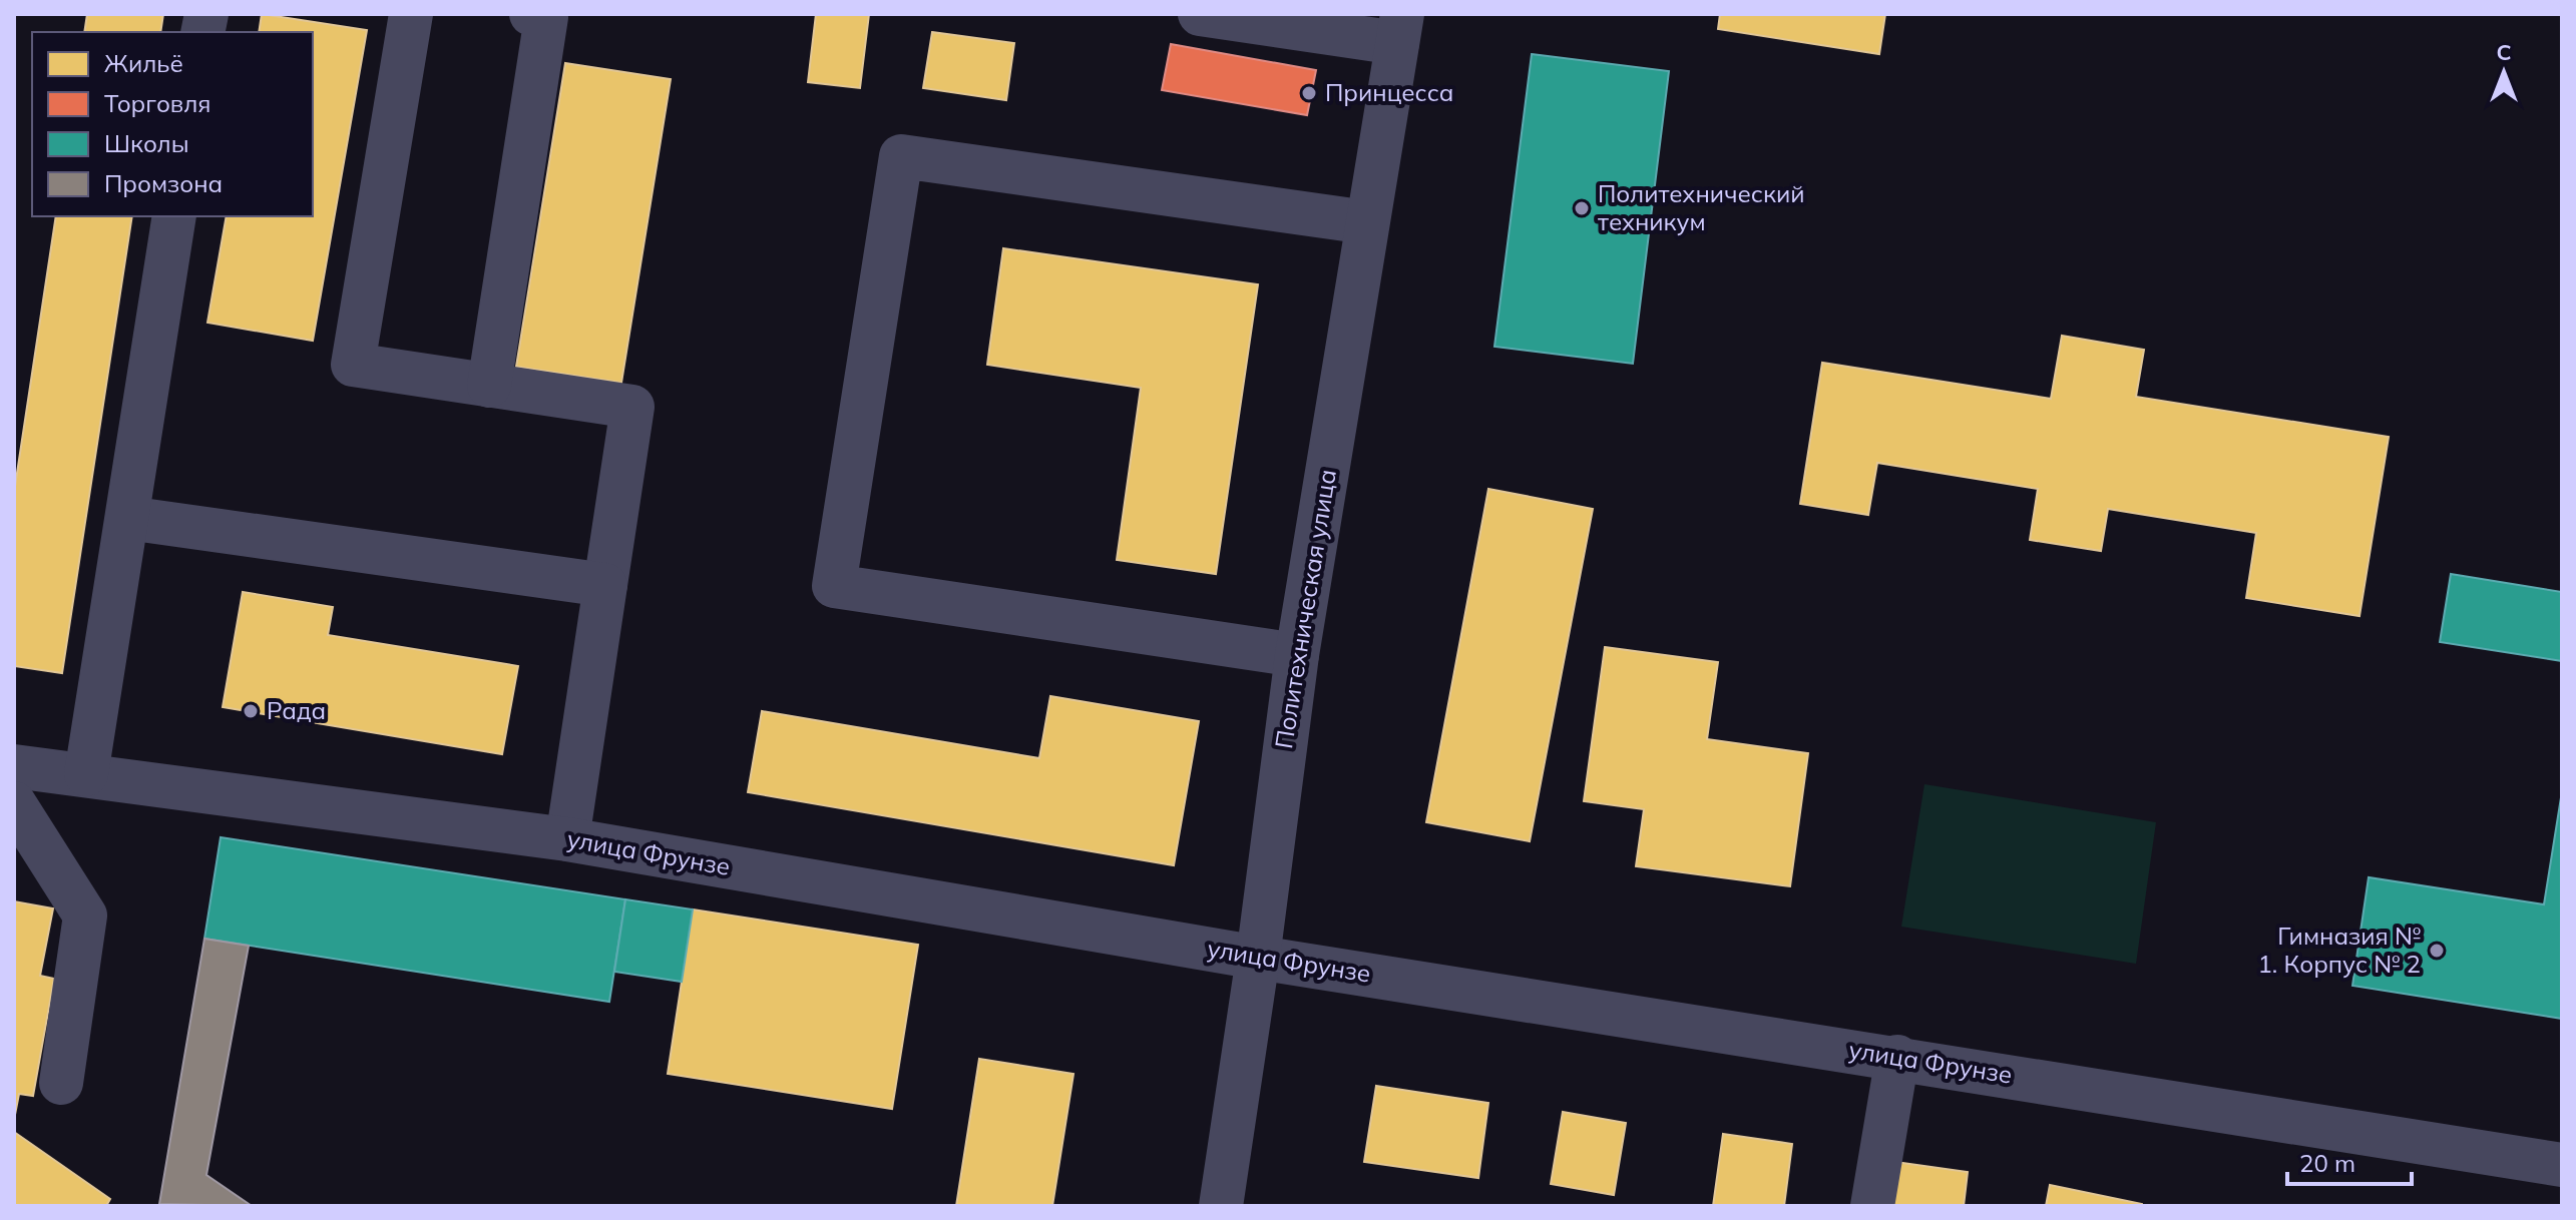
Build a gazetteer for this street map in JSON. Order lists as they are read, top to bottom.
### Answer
{
  "streets": {
    "street": ["Политехническая улица", "улица Фрунзе"]
  },
  "crossings": [
    ["Политехническая улица", "улица Фрунзе"]
  ],
  "places": [
    "Принцесса",
    "Политехнический техникум",
    "Рада",
    "Гимназия № 1. Корпус № 2"
  ],
  "legend": [
    "Жильё",
    "Торговля",
    "Школы",
    "Промзона"
  ],
  "scale_bar": "20 m",
  "north": "top"
}
